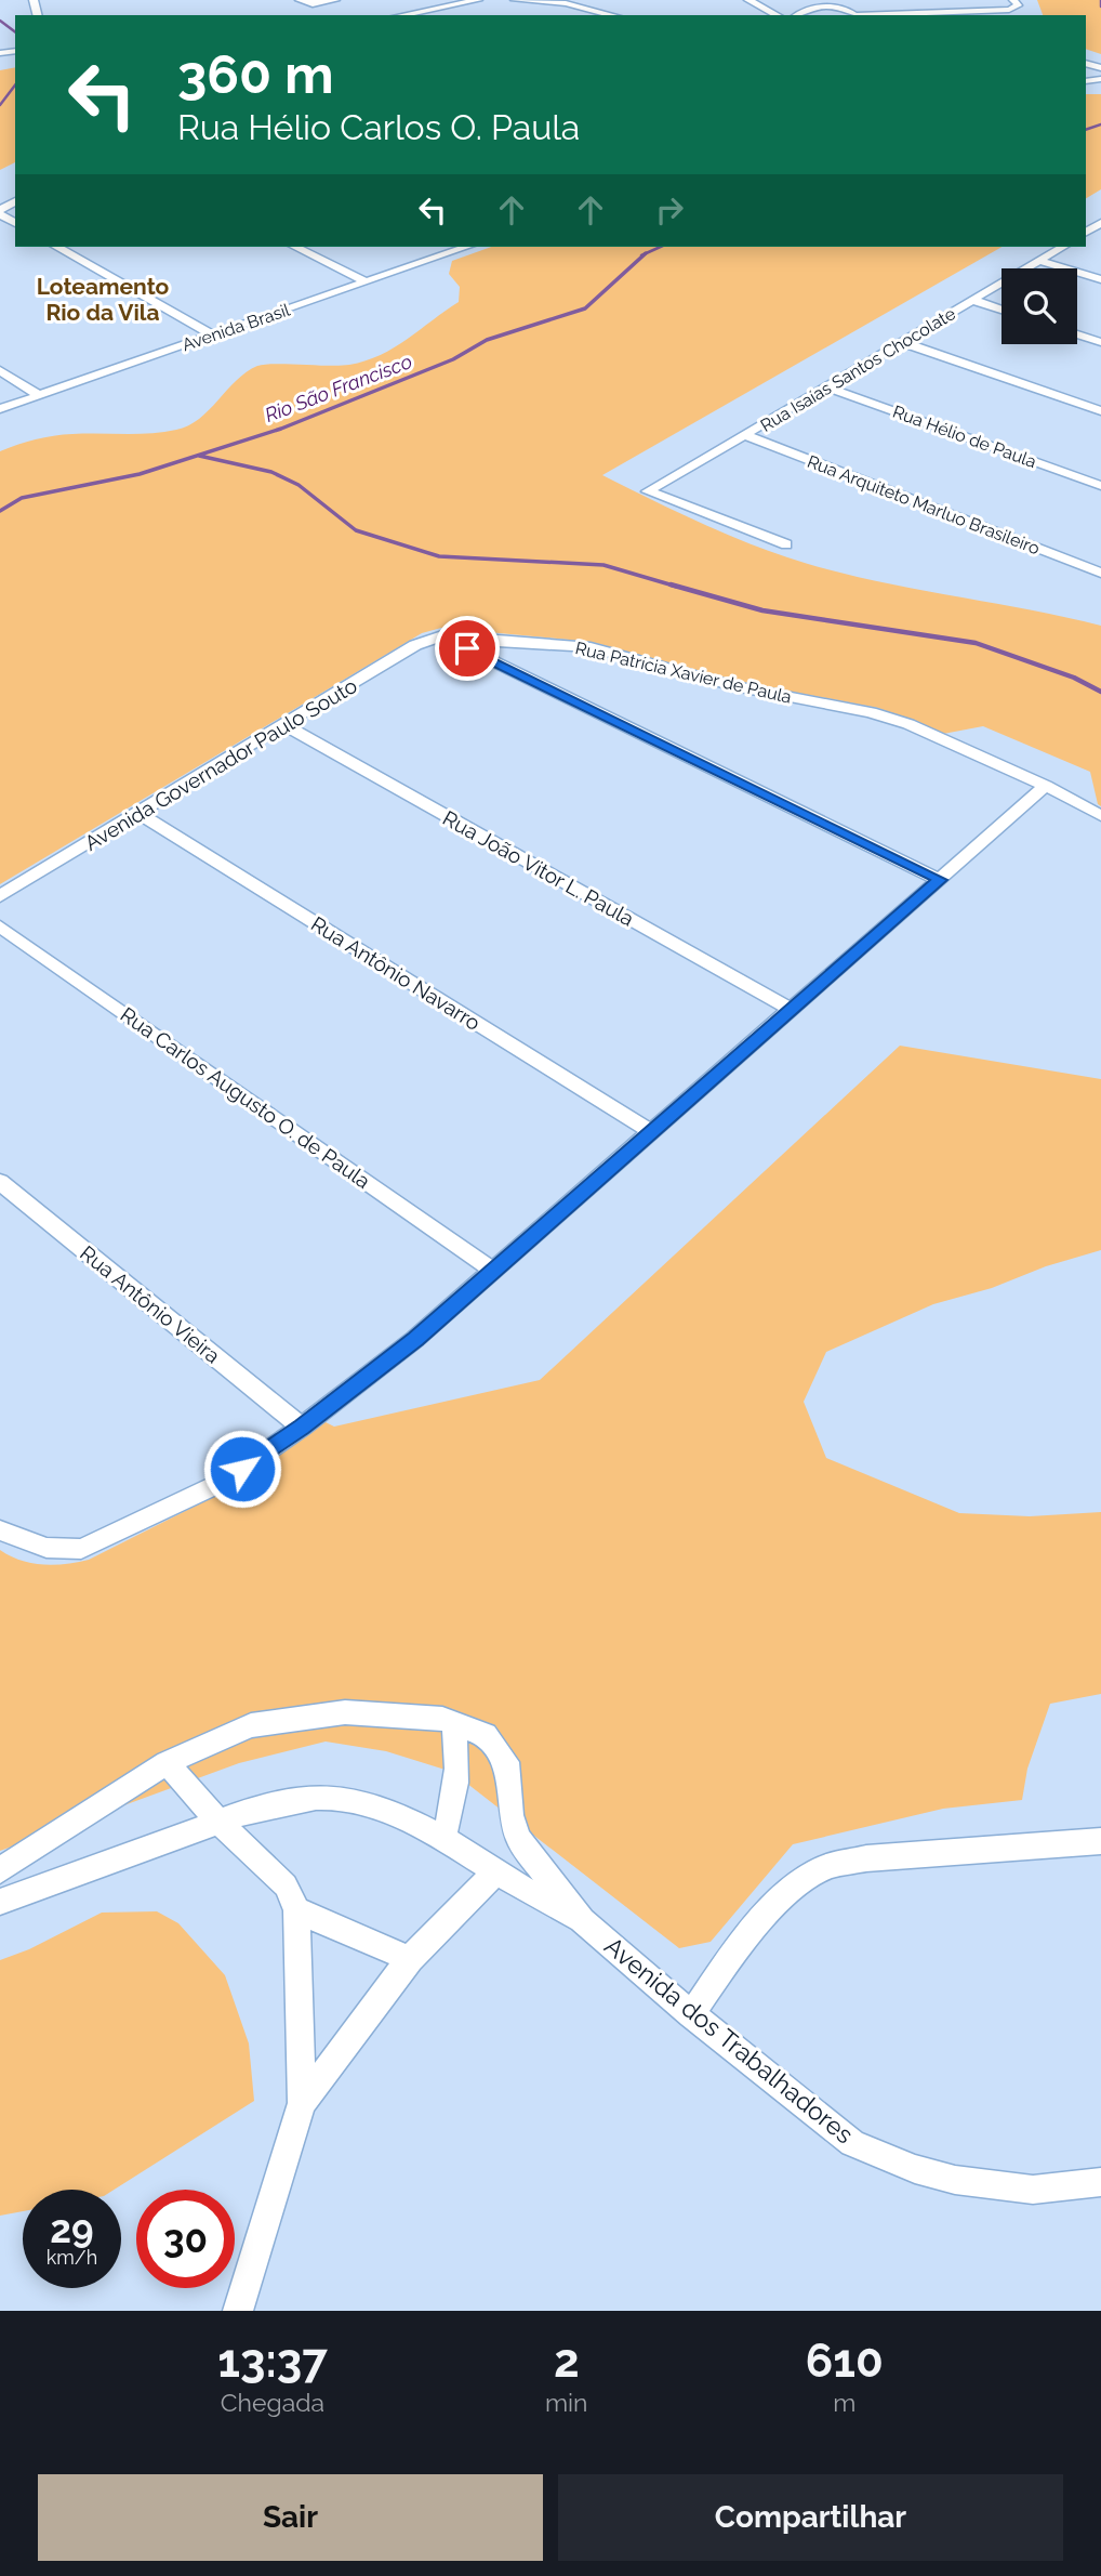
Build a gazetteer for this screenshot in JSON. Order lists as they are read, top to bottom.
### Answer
{
  "streets": {
    "street": [
      "Avenida Brasil",
      "Rua Isaías Santos Chocolate",
      "Rua Hélio de Paula",
      "Rua Arquiteto Marluo Brasileiro",
      "Rua Patrícia Xavier de Paula",
      "Avenida Governador Paulo Souto",
      "Rua João Vitor L. Paula",
      "Rua Antônio Navarro",
      "Rua Carlos Augusto O. de Paula",
      "Rua Antônio Vieira",
      "Avenida dos Trabalhadores"
    ]
  },
  "crossings": [
    ["Rua Isaías Santos Chocolate", "Rua Hélio de Paula"],
    ["Rua Isaías Santos Chocolate", "Rua Arquiteto Marluo Brasileiro"],
    ["Rua Patrícia Xavier de Paula", "Avenida Governador Paulo Souto"],
    ["Avenida Governador Paulo Souto", "Rua João Vitor L. Paula"],
    ["Avenida Governador Paulo Souto", "Rua Antônio Navarro"]
  ],
  "districts": ["Loteamento Rio da Vila"],
  "water": ["Rio São Francisco"],
  "page": {
    "turn": ["360 m", "Rua Hélio Carlos O. Paula"],
    "speed": "29 km/h",
    "limit": "30",
    "eta": [
      "13:37",
      "Chegada",
      "2",
      "min",
      "610",
      "m"
    ],
    "buttons": ["Sair", "Compartilhar"]
  }
}
